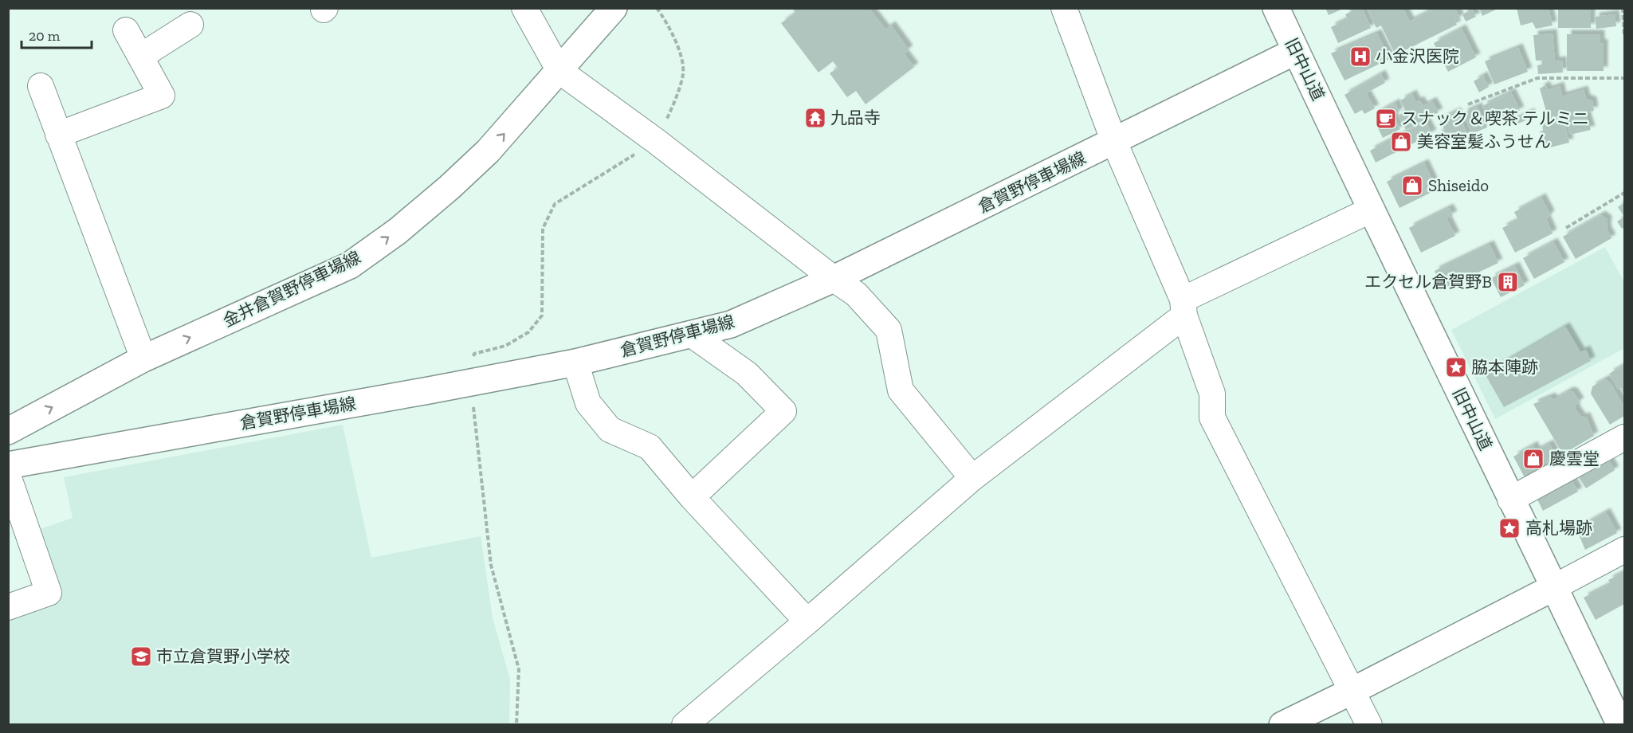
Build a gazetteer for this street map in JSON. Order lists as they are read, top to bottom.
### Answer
{
  "streets": {
    "main road": ["旧中山道", "倉賀野停車場線", "金井倉賀野停車場線"]
  },
  "crossings": [
    ["旧中山道", "倉賀野停車場線"]
  ],
  "one_way": ["金井倉賀野停車場線"],
  "places": {
    "hospital": ["小金沢医院"],
    "temple": ["九品寺"],
    "cafe": ["スナック＆喫茶 テルミニ"],
    "shop": ["美容室髪ふうせん", "Shiseido", "慶雲堂"],
    "building": ["エクセル倉賀野B"],
    "place": ["脇本陣跡", "高札場跡"],
    "school or university": ["市立倉賀野小学校"]
  },
  "scale_bar": "20 m"
}
